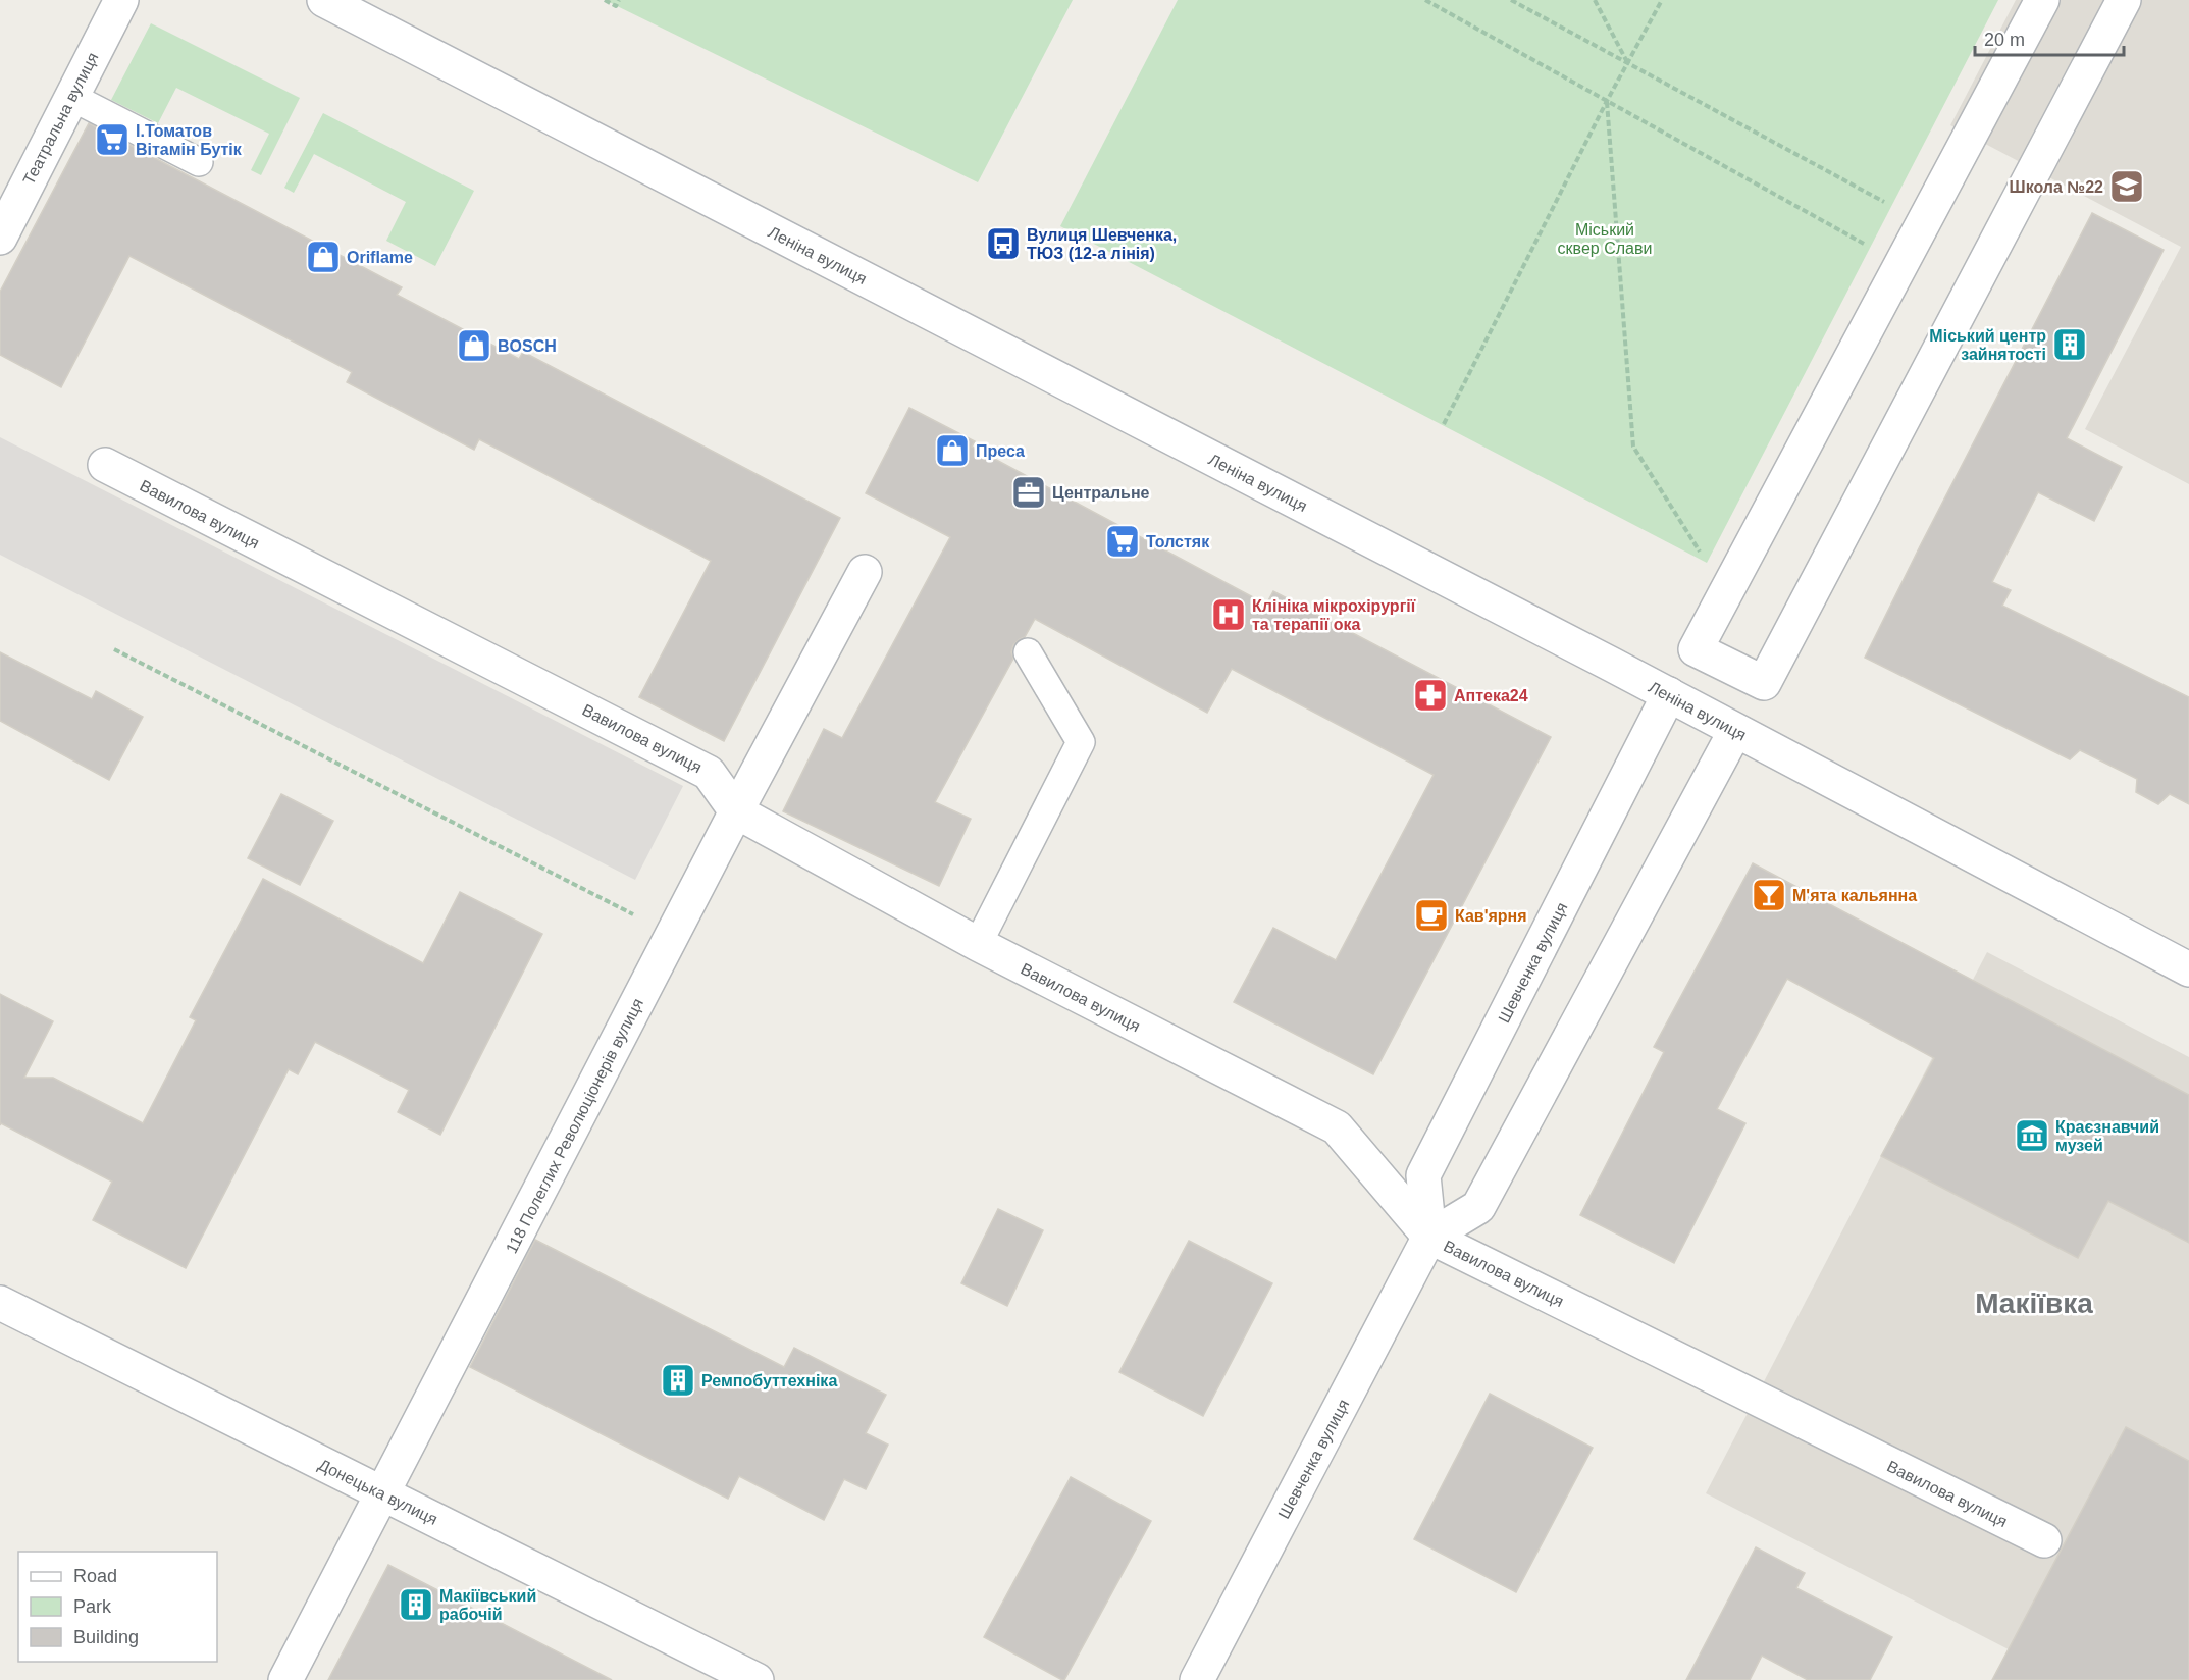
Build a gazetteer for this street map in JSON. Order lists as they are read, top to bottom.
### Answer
{
  "streets": {
    "street": [
      "Театральна вулиця",
      "Леніна вулиця",
      "Вавилова вулиця",
      "Шевченка вулиця",
      "118 Полеглих Революціонерів вулиця",
      "Донецька вулиця"
    ]
  },
  "crossings": [
    ["Леніна вулиця", "Шевченка вулиця"],
    ["Вавилова вулиця", "Шевченка вулиця"],
    ["Вавилова вулиця", "118 Полеглих Революціонерів вулиця"],
    ["118 Полеглих Революціонерів вулиця", "Донецька вулиця"]
  ],
  "districts": ["Макіївка"],
  "parks": ["Міський сквер Слави"],
  "places": {
    "supermarket": ["І.Томатов Вітамін Бутік", "Толстяк"],
    "school or university": ["Школа №22"],
    "bus stop": ["Вулиця Шевченка, ТЮЗ (12-а лінія)"],
    "shop": ["Oriflame", "BOSCH", "Преса"],
    "building": ["Міський центр зайнятості", "Ремпобуттехніка", "Макіївський рабочій"],
    "office": ["Центральне"],
    "hospital": ["Клініка мікрохірургії та терапії ока"],
    "pharmacy": ["Аптека24"],
    "bar": ["М'ята кальянна"],
    "cafe": ["Кав'ярня"],
    "museum": ["Краєзнавчий музей"]
  },
  "legend": ["Road", "Park", "Building"],
  "scale_bar": "20 m"
}
